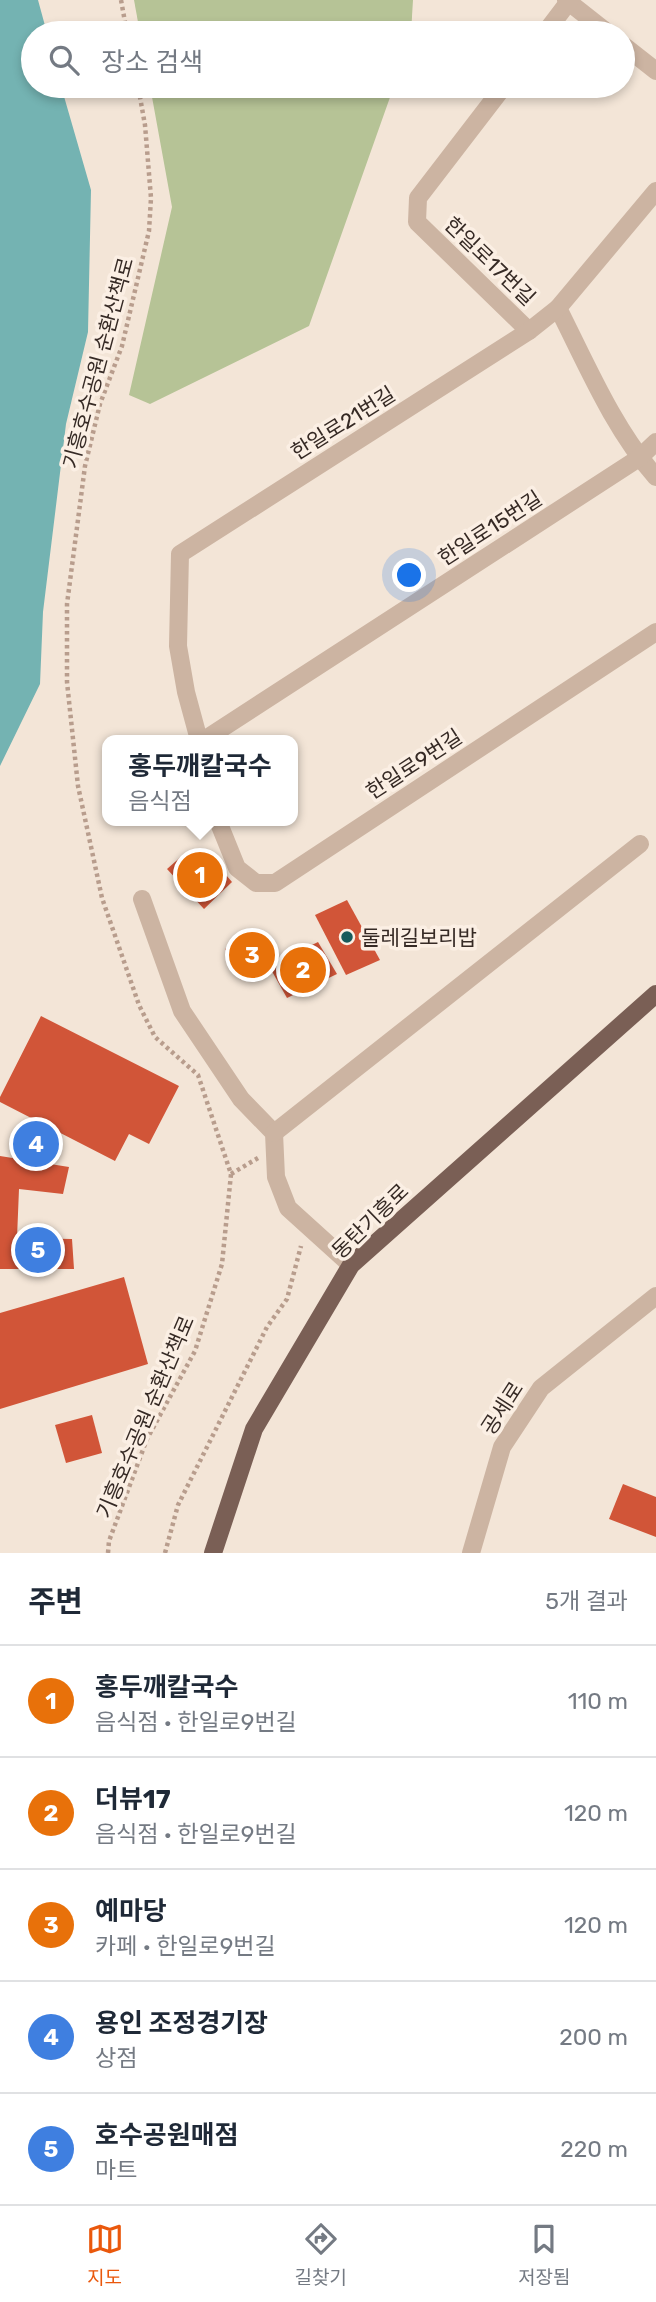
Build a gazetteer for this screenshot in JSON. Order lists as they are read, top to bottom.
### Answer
{
  "streets": {
    "main road": ["동탄기흥로"],
    "street": [
      "한일로17번길",
      "한일로21번길",
      "한일로15번길",
      "한일로9번길",
      "공세로"
    ],
    "path": ["기흥호수공원 순환산책로"]
  },
  "crossings": [
    ["한일로17번길", "한일로21번길"]
  ],
  "places": ["둘레길보리밥"],
  "page": {
    "search": "장소 검색",
    "popup": ["홍두깨칼국수", "음식점"],
    "pins": [
      "1",
      "3",
      "2",
      "4",
      "5"
    ],
    "heading": ["주변", "5개 결과"],
    "list": [
      {
        "mark": "1",
        "name": "홍두깨칼국수",
        "note": "음식점 · 한일로9번길",
        "value": "110 m"
      },
      {
        "mark": "2",
        "name": "더뷰17",
        "note": "음식점 · 한일로9번길",
        "value": "120 m"
      },
      {
        "mark": "3",
        "name": "예마당",
        "note": "카페 · 한일로9번길",
        "value": "120 m"
      },
      {
        "mark": "4",
        "name": "용인 조정경기장",
        "note": "상점",
        "value": "200 m"
      },
      {
        "mark": "5",
        "name": "호수공원매점",
        "note": "마트",
        "value": "220 m"
      }
    ],
    "nav": ["지도", "길찾기", "저장됨"]
  }
}
